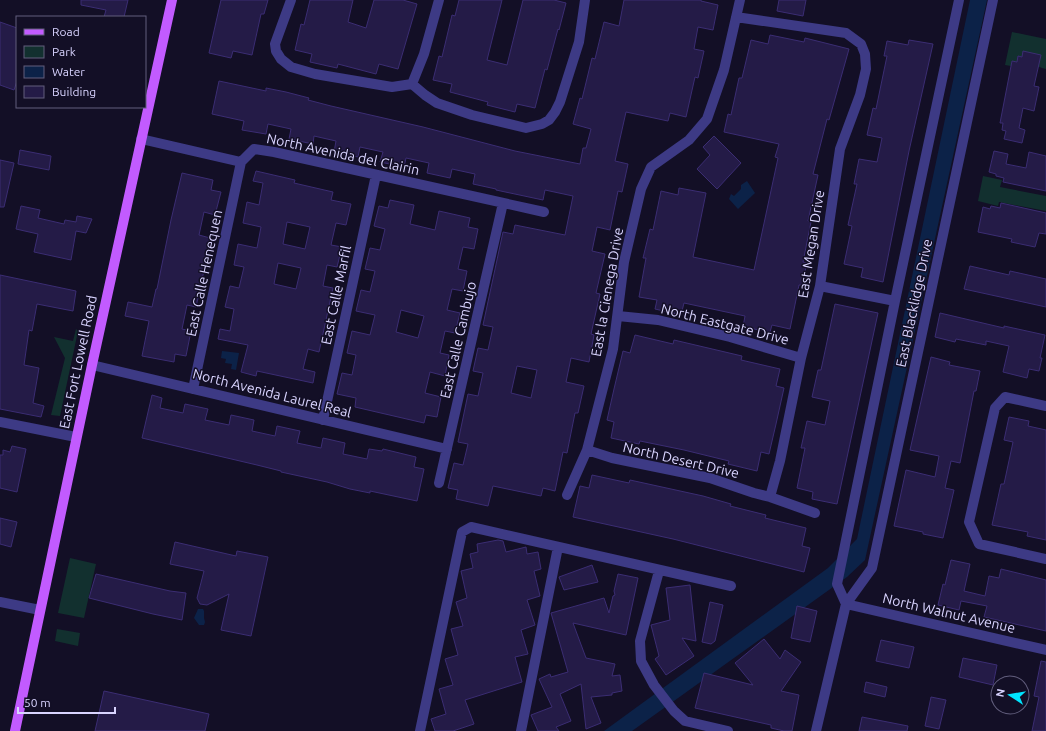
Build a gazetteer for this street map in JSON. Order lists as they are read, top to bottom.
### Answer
{
  "streets": {
    "main road": ["East Fort Lowell Road"],
    "street": [
      "North Avenida del Clairin",
      "East Megan Drive",
      "East Calle Henequen",
      "East la Cienega Drive",
      "East Calle Marfil",
      "East Blacklidge Drive",
      "North Eastgate Drive",
      "East Calle Cambujo",
      "North Avenida Laurel Real",
      "North Desert Drive",
      "North Walnut Avenue"
    ]
  },
  "crossings": [
    ["North Avenida del Clairin", "East Calle Henequen"],
    ["North Avenida del Clairin", "East Calle Marfil"],
    ["North Avenida del Clairin", "East Calle Cambujo"],
    ["East Megan Drive", "East la Cienega Drive"],
    ["East Megan Drive", "North Eastgate Drive"],
    ["East Megan Drive", "North Desert Drive"],
    ["East Calle Henequen", "North Avenida Laurel Real"],
    ["East la Cienega Drive", "North Eastgate Drive"],
    ["East la Cienega Drive", "North Desert Drive"],
    ["East Calle Marfil", "North Avenida Laurel Real"],
    ["East Blacklidge Drive", "North Walnut Avenue"],
    ["East Calle Cambujo", "North Avenida Laurel Real"],
    ["East Fort Lowell Road", "North Avenida Laurel Real"]
  ],
  "legend": [
    "Road",
    "Park",
    "Water",
    "Building"
  ],
  "scale_bar": "50 m",
  "north": "left"
}
